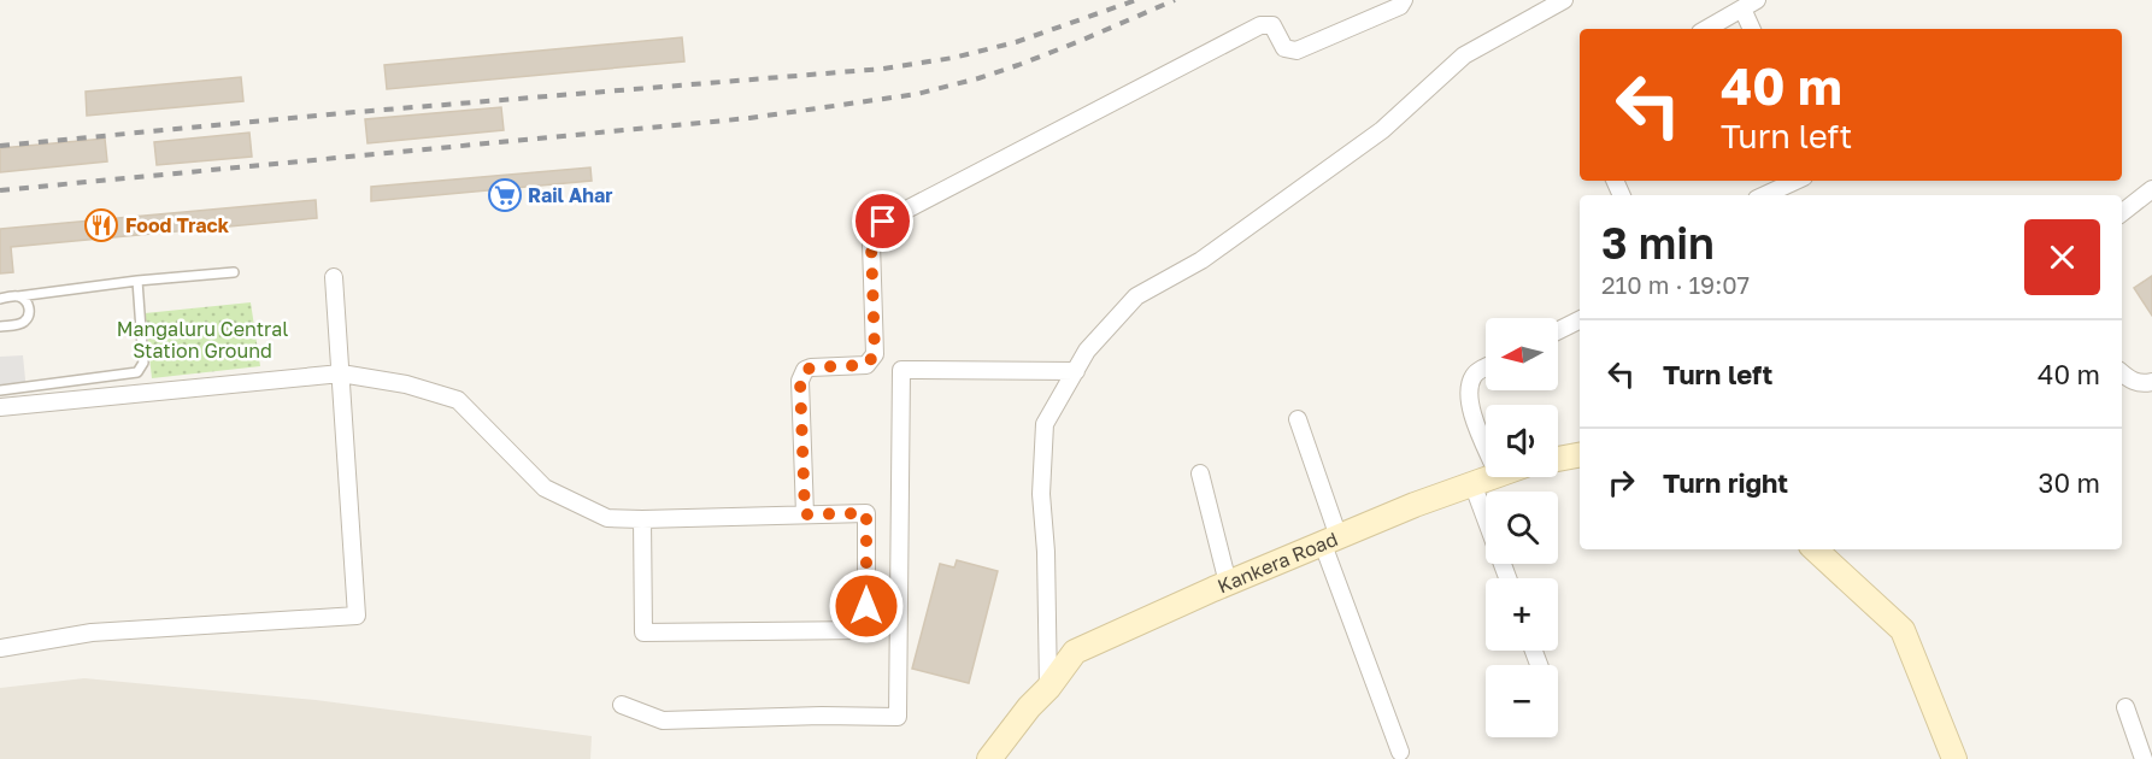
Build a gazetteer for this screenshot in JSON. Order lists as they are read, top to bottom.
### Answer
{
  "streets": {
    "street": ["Kankera Road"]
  },
  "parks": ["Mangaluru Central Station Ground"],
  "places": {
    "supermarket": ["Rail Ahar"],
    "restaurant": ["Food Track"]
  },
  "north": "left",
  "page": {
    "turn": ["40 m", "Turn left"],
    "heading": ["3 min", "210 m · 19:07"],
    "map_buttons": ["+", "−"],
    "list": [
      {
        "name": "Turn left",
        "value": "40 m"
      },
      {
        "name": "Turn right",
        "value": "30 m"
      }
    ]
  }
}
